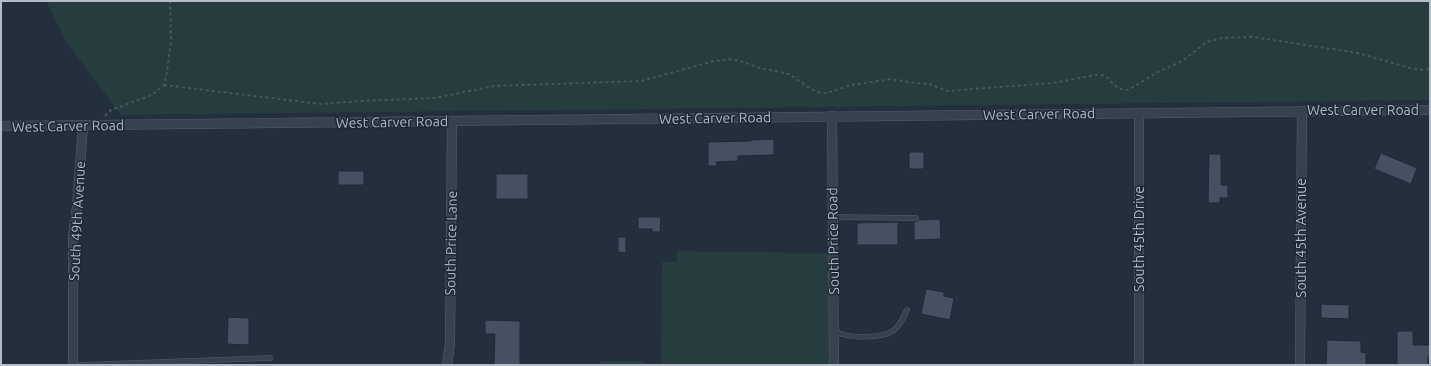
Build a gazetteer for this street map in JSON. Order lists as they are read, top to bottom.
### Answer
{
  "streets": {
    "street": [
      "West Carver Road",
      "South 49th Avenue",
      "South 45th Avenue",
      "South 45th Drive",
      "South Price Road",
      "South Price Lane"
    ]
  },
  "crossings": [
    ["West Carver Road", "South 49th Avenue"],
    ["West Carver Road", "South 45th Avenue"],
    ["West Carver Road", "South 45th Drive"],
    ["West Carver Road", "South Price Road"],
    ["West Carver Road", "South Price Lane"]
  ]
}
